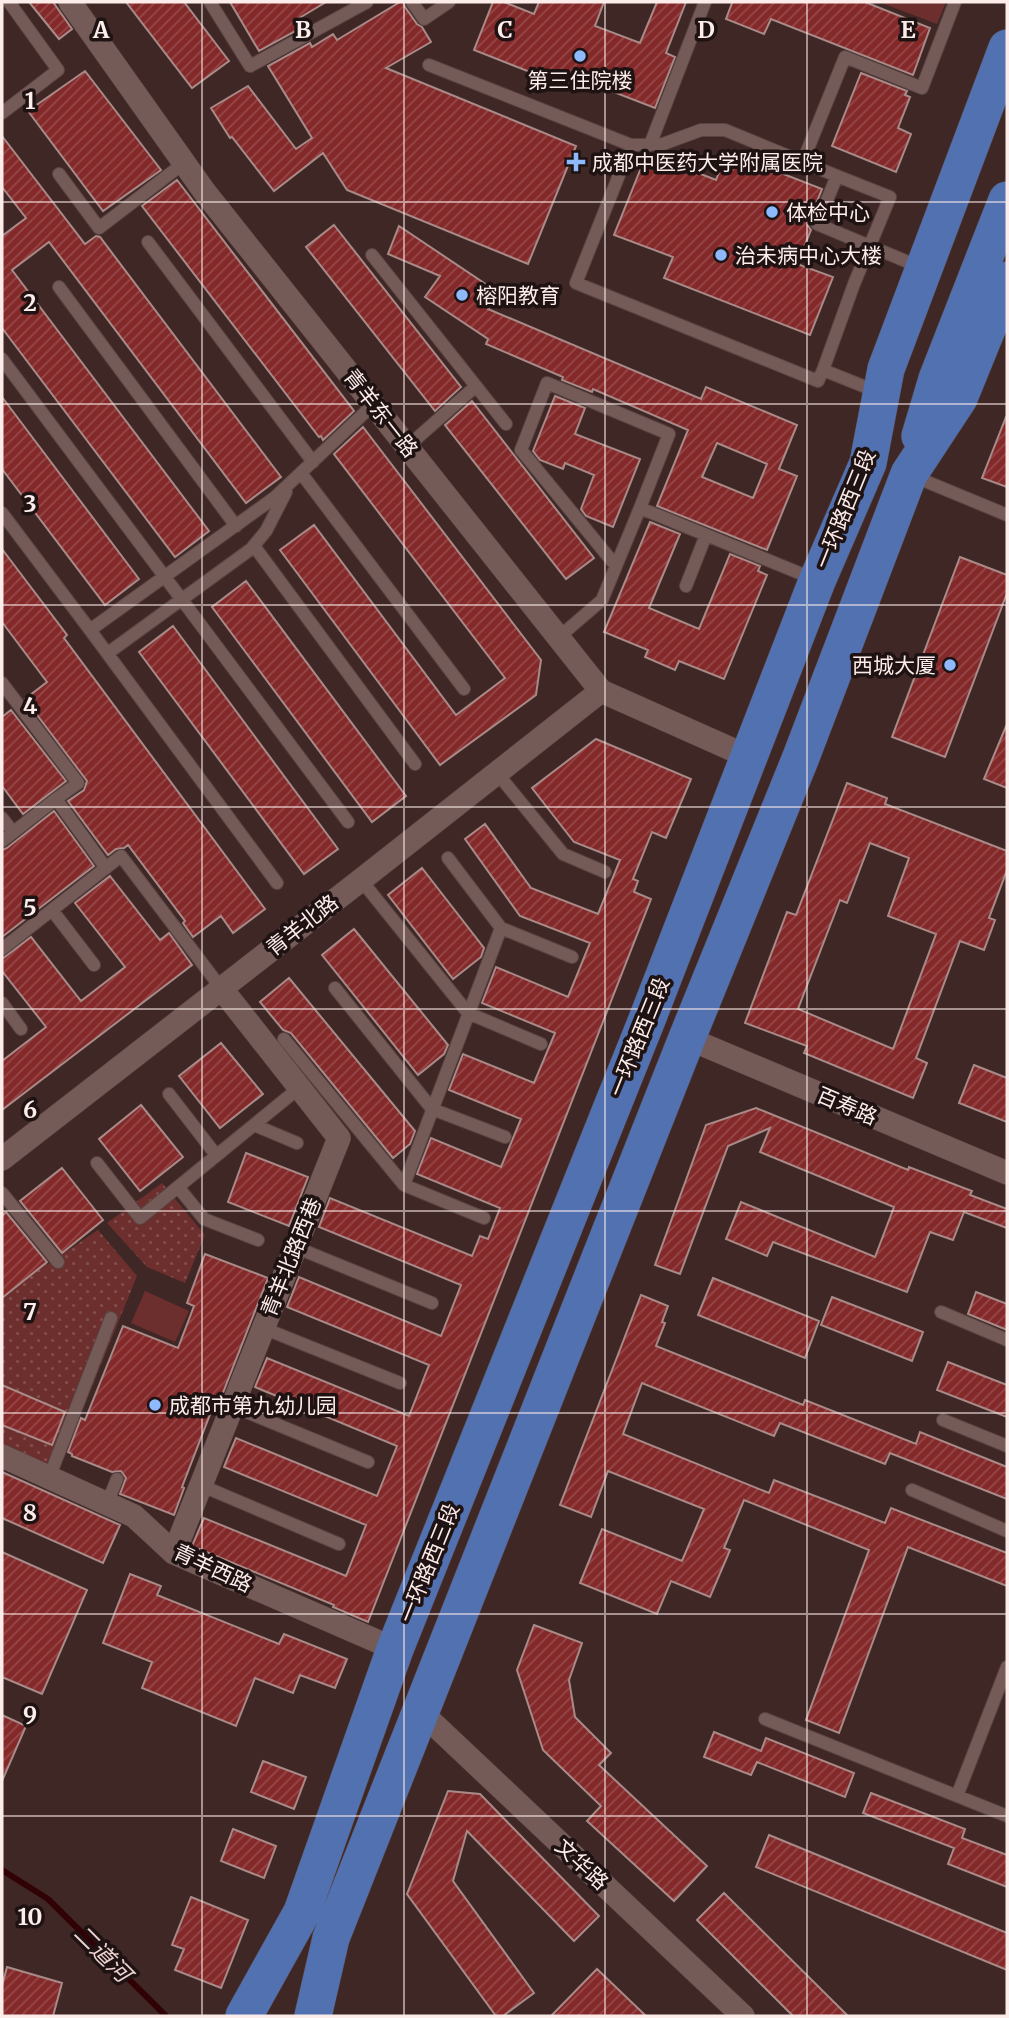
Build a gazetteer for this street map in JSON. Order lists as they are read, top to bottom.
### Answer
{
  "streets": {
    "main road": ["一环路西三段"],
    "street": [
      "青羊东一路",
      "青羊北路",
      "百寿路",
      "青羊北路西巷",
      "青羊西路",
      "文华路"
    ]
  },
  "crossings": [
    ["青羊东一路", "一环路西三段"],
    ["青羊东一路", "青羊北路"],
    ["一环路西三段", "青羊西路"],
    ["青羊北路", "青羊北路西巷"],
    ["青羊北路西巷", "青羊西路"]
  ],
  "water": ["二道河"],
  "places": {
    "other": [
      "第三住院楼",
      "体检中心",
      "治未病中心大楼",
      "榕阳教育",
      "西城大厦",
      "成都市第九幼儿园"
    ],
    "health": ["成都中医药大学附属医院"]
  },
  "grid": {
    "columns": [
      "A",
      "B",
      "C",
      "D",
      "E"
    ],
    "rows": [
      "1",
      "2",
      "3",
      "4",
      "5",
      "6",
      "7",
      "8",
      "9",
      "10"
    ]
  }
}
